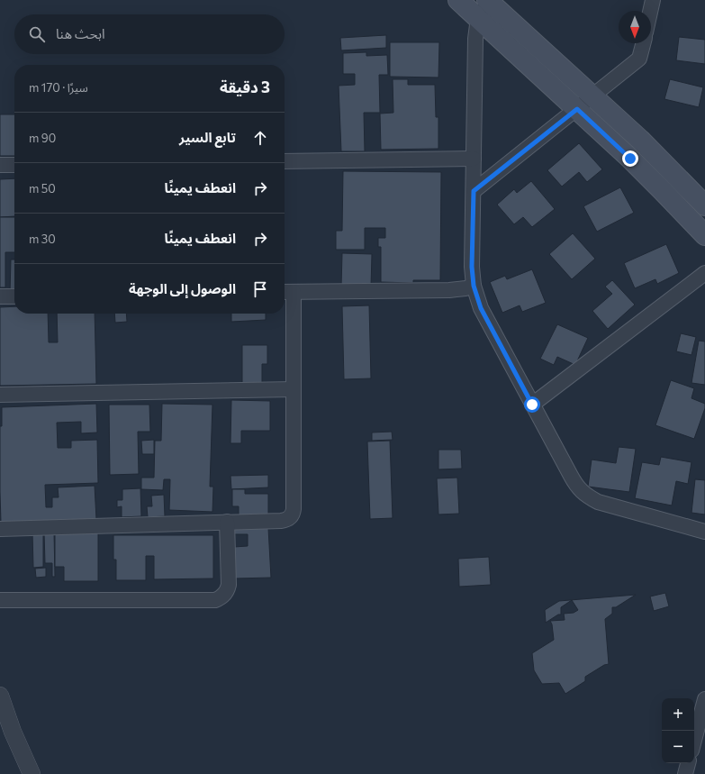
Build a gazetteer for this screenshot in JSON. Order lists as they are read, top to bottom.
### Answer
{
  "north": "bottom",
  "page": {
    "search": "ابحث هنا",
    "heading": ["3 دقيقة", "سيرًا · 170 m"],
    "list": [
      ["تابع السير", "90 m"],
      ["انعطف يمينًا", "50 m"],
      ["انعطف يمينًا", "30 m"],
      "الوصول إلى الوجهة"
    ],
    "map_buttons": ["+", "−"]
  }
}
